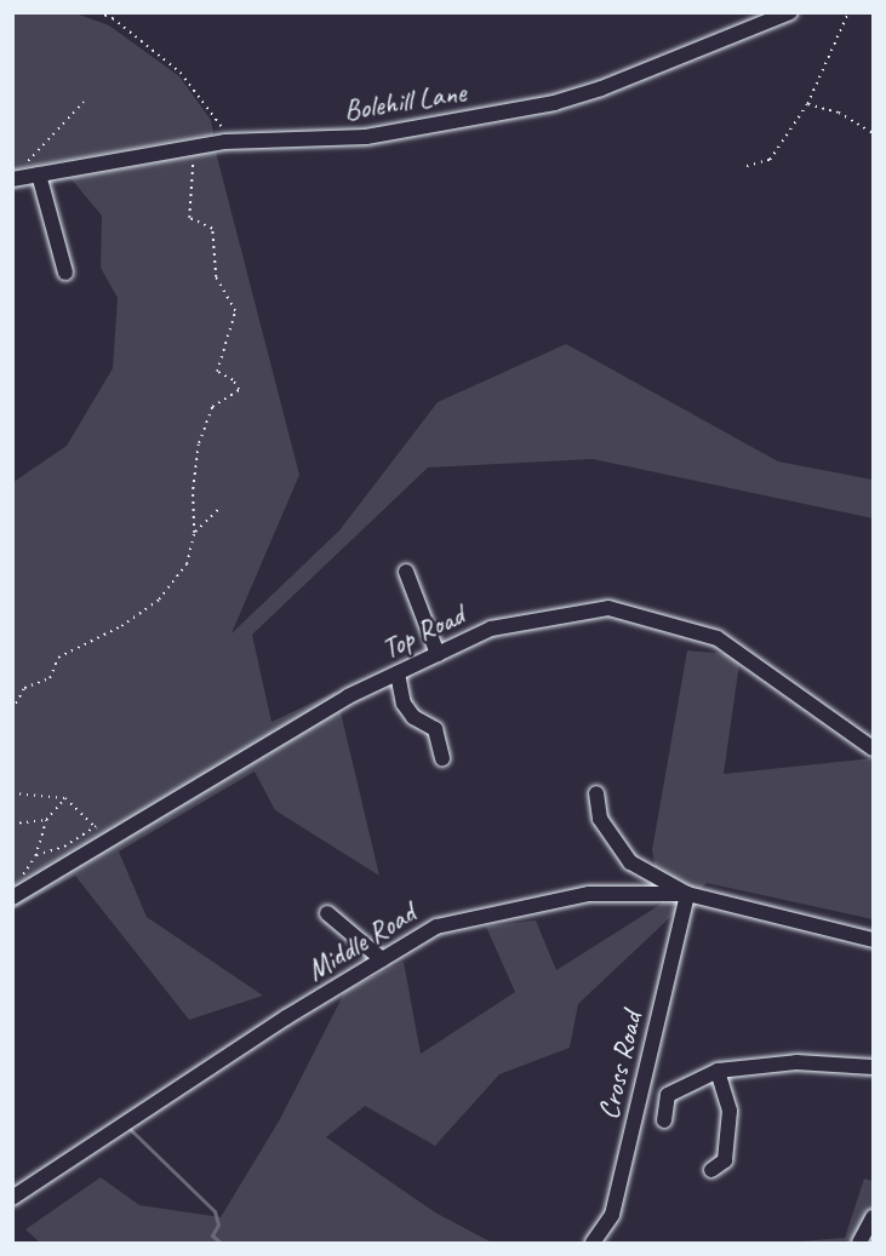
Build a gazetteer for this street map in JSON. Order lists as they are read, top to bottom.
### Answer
{
  "streets": {
    "street": [
      "Bolehill Lane",
      "Top Road",
      "Middle Road",
      "Cross Road"
    ]
  },
  "crossings": [
    ["Middle Road", "Cross Road"]
  ]
}
